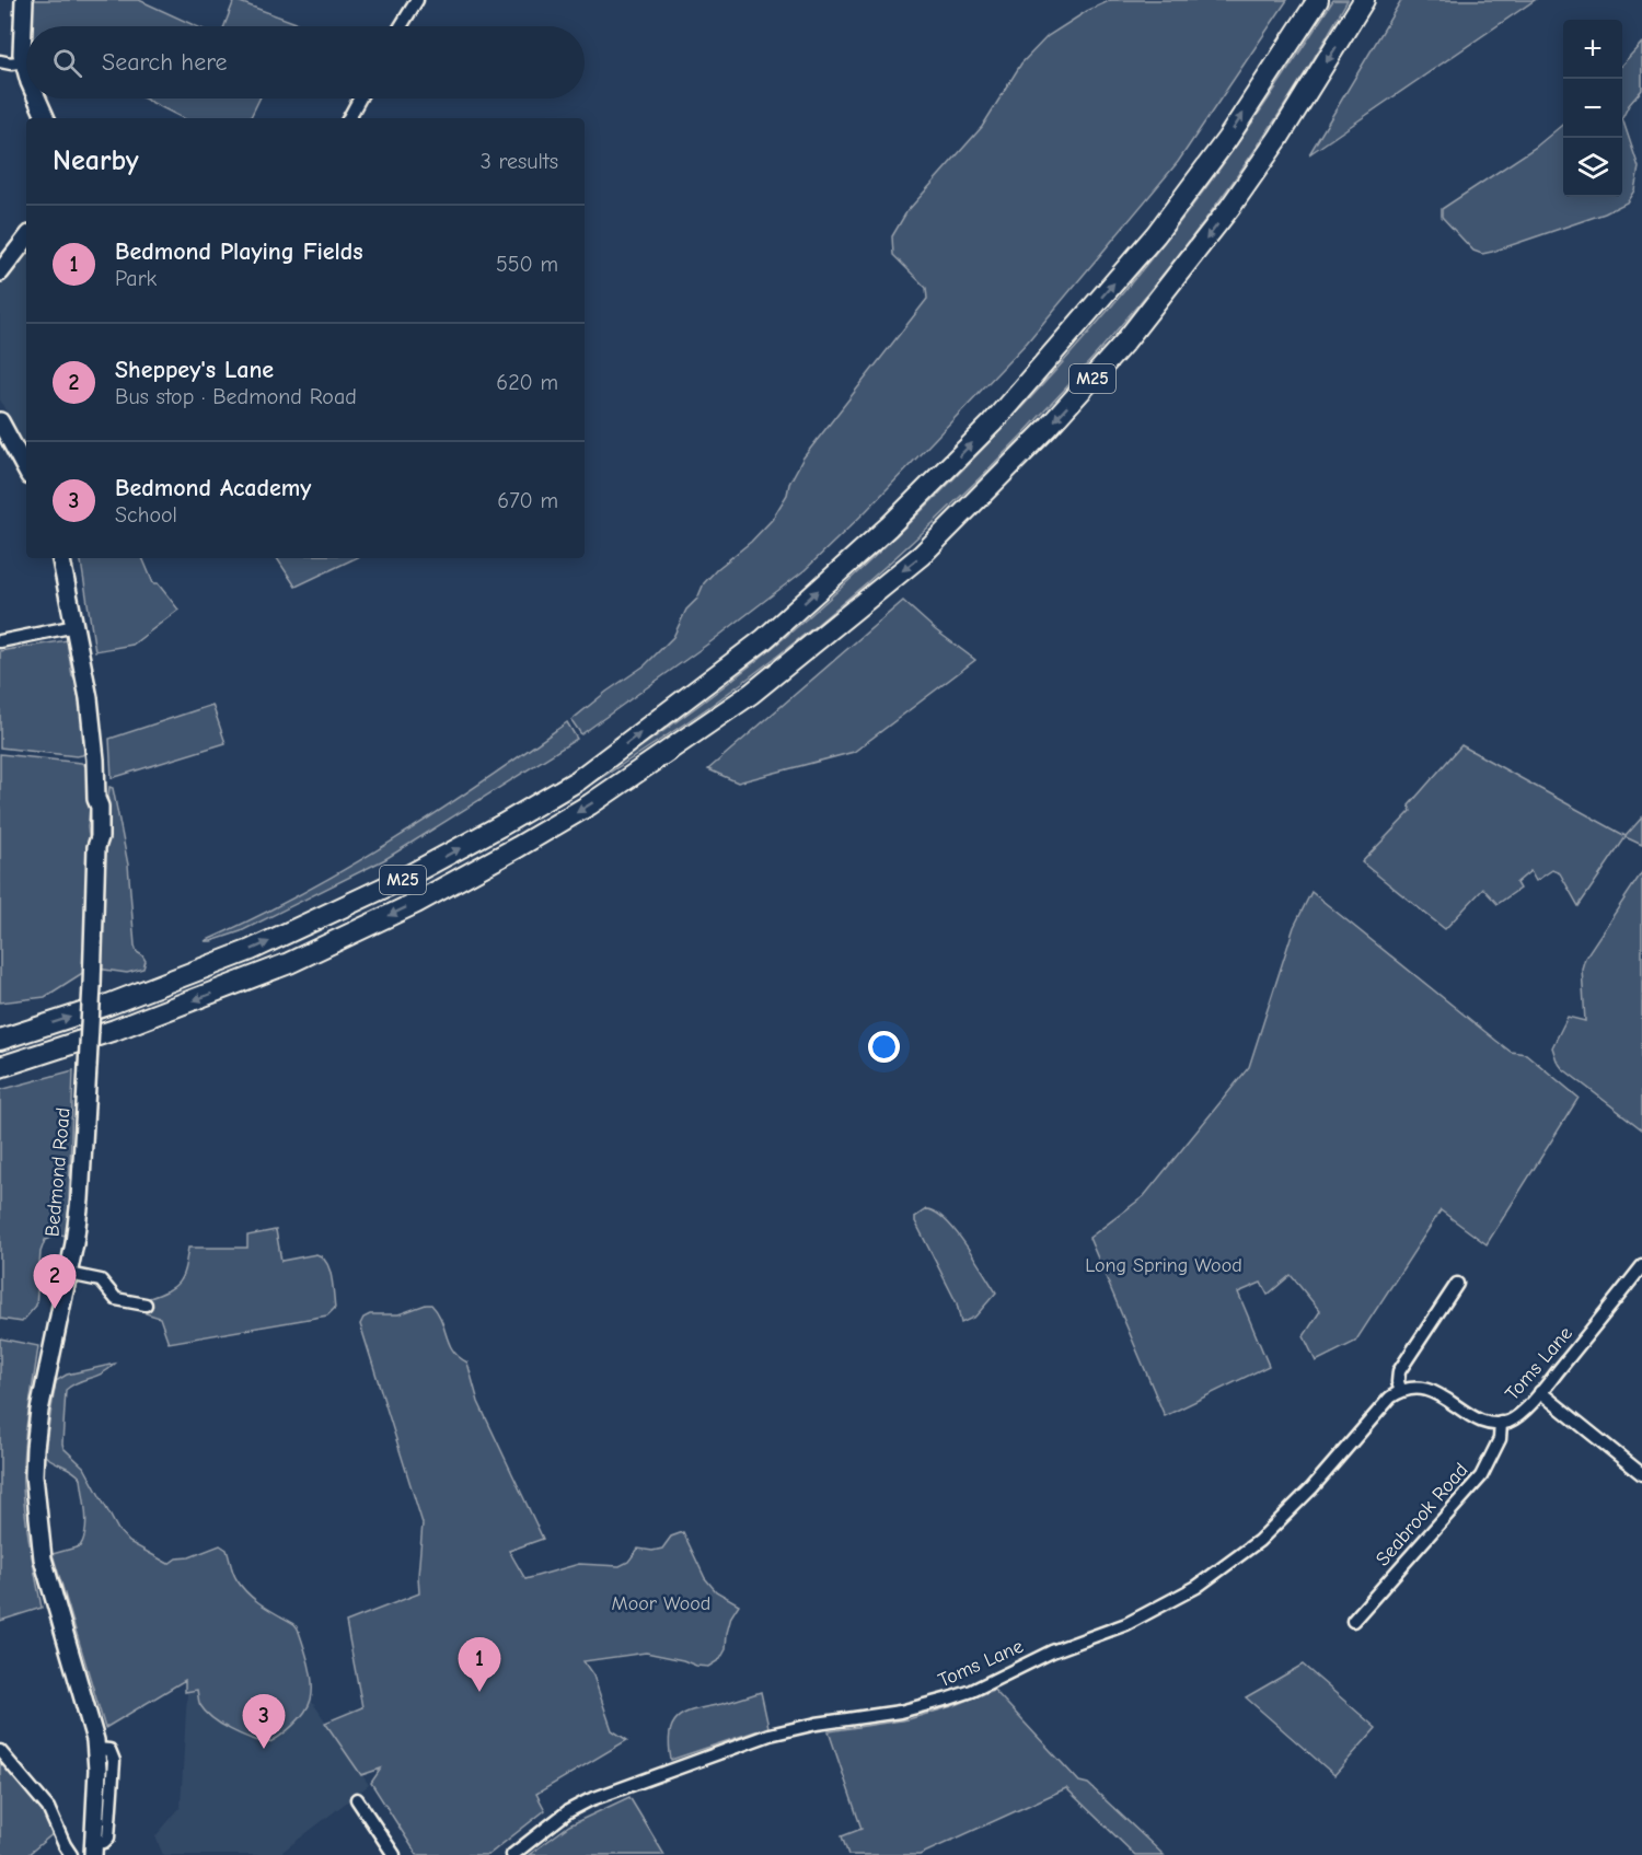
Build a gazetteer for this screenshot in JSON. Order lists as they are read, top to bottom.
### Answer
{
  "streets": {
    "highway": ["M25"],
    "street": ["Bedmond Road", "Toms Lane", "Seabrook Road"]
  },
  "crossings": [
    ["Toms Lane", "Seabrook Road"]
  ],
  "parks": ["Long Spring Wood", "Moor Wood"],
  "page": {
    "map_buttons": ["+", "−"],
    "search": "Search here",
    "heading": ["Nearby", "3 results"],
    "list": [
      {
        "mark": "1",
        "name": "Bedmond Playing Fields",
        "note": "Park",
        "value": "550 m"
      },
      {
        "mark": "2",
        "name": "Sheppey's Lane",
        "note": "Bus stop · Bedmond Road",
        "value": "620 m"
      },
      {
        "mark": "3",
        "name": "Bedmond Academy",
        "note": "School",
        "value": "670 m"
      }
    ],
    "pins": ["2", "1", "3"]
  }
}
